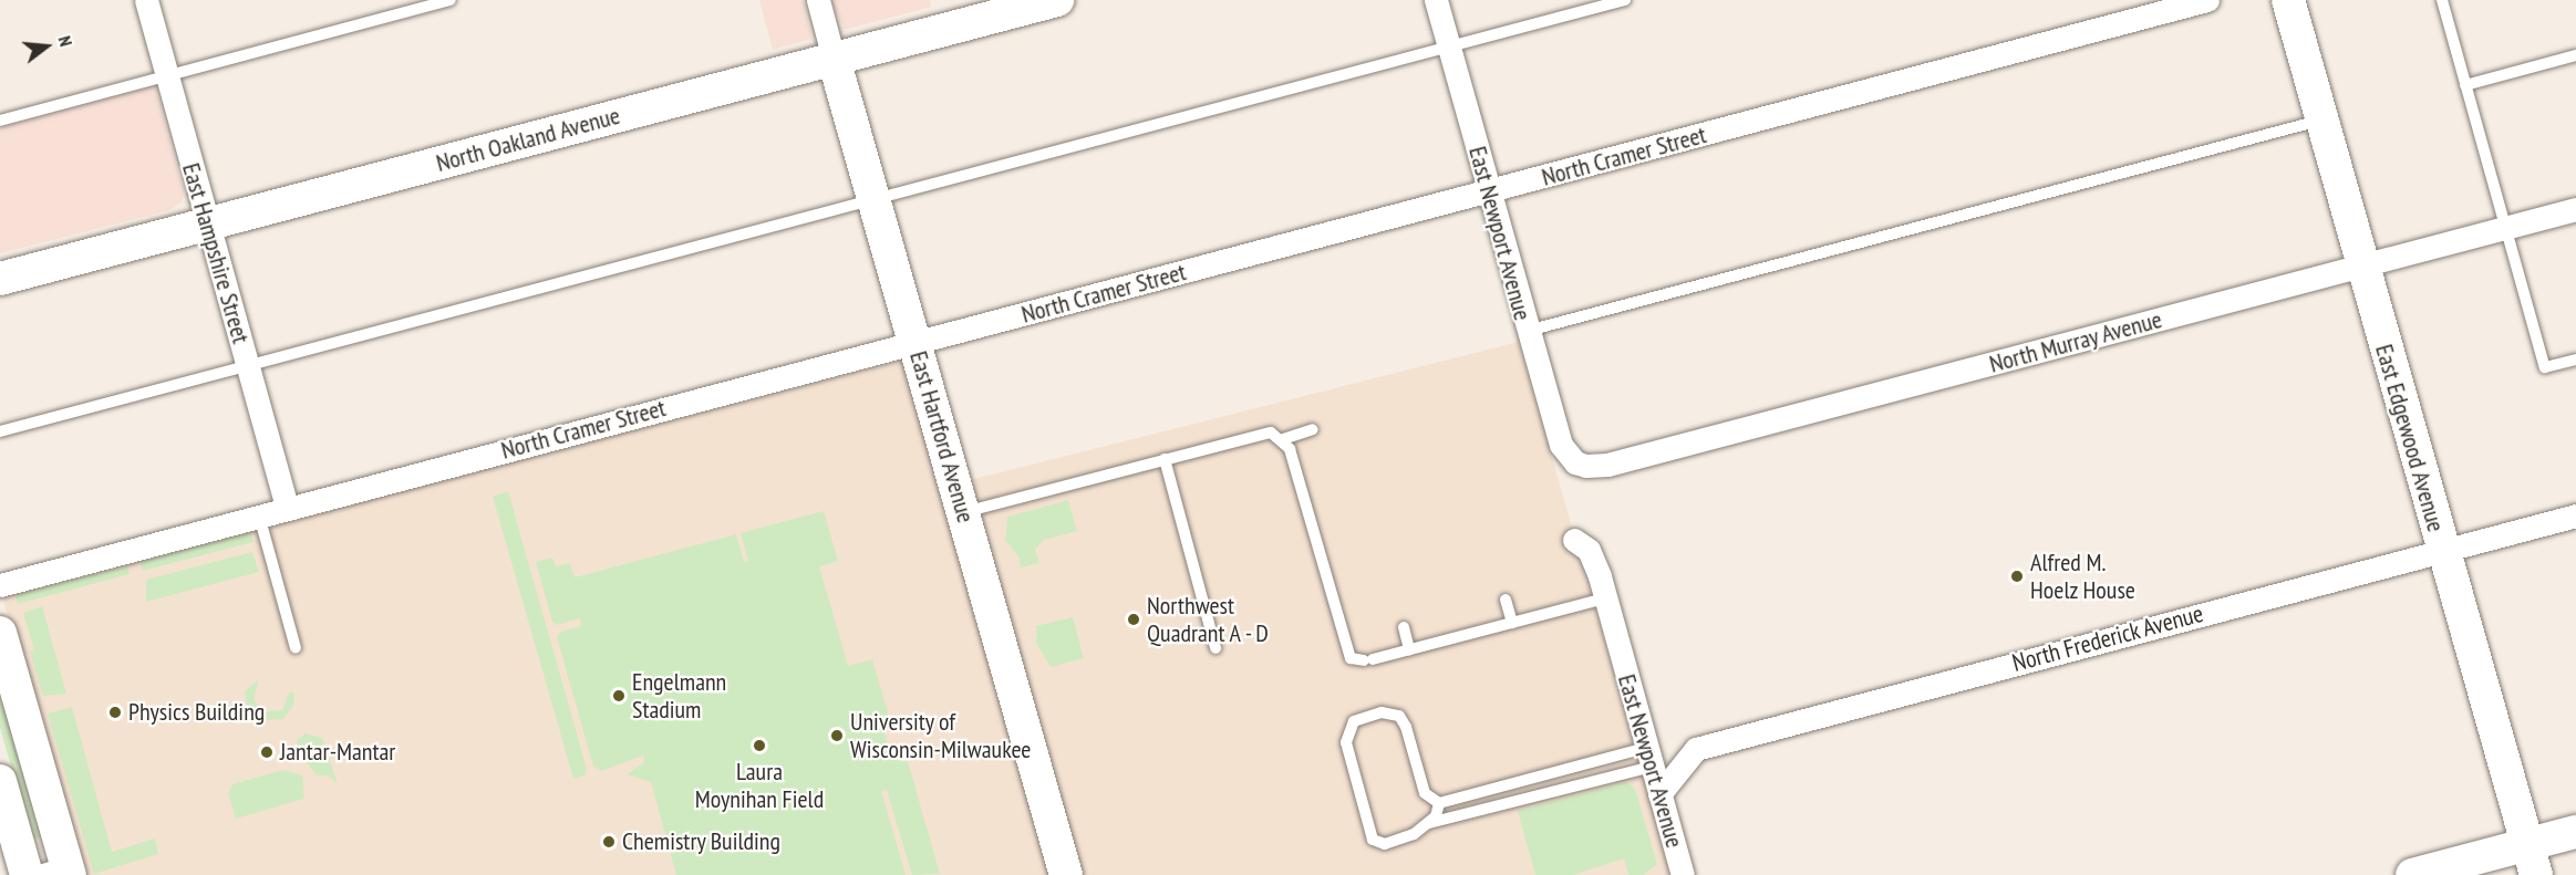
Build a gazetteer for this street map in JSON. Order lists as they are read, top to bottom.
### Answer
{
  "streets": {
    "street": [
      "North Oakland Avenue",
      "North Cramer Street",
      "East Newport Avenue",
      "East Hampshire Street",
      "North Murray Avenue",
      "East Hartford Avenue",
      "East Edgewood Avenue",
      "North Frederick Avenue"
    ]
  },
  "crossings": [
    ["North Oakland Avenue", "East Hampshire Street"],
    ["North Oakland Avenue", "East Hartford Avenue"],
    ["North Cramer Street", "East Newport Avenue"],
    ["North Cramer Street", "East Hampshire Street"],
    ["North Cramer Street", "East Hartford Avenue"],
    ["East Newport Avenue", "North Murray Avenue"],
    ["East Newport Avenue", "North Frederick Avenue"],
    ["North Murray Avenue", "East Edgewood Avenue"],
    ["East Edgewood Avenue", "North Frederick Avenue"]
  ],
  "places": [
    "Alfred M. Hoelz House",
    "Northwest Quadrant A - D",
    "Engelmann Stadium",
    "Physics Building",
    "University of Wisconsin-Milwaukee",
    "Laura Moynihan Field",
    "Jantar-Mantar",
    "Chemistry Building"
  ],
  "north": "right"
}
